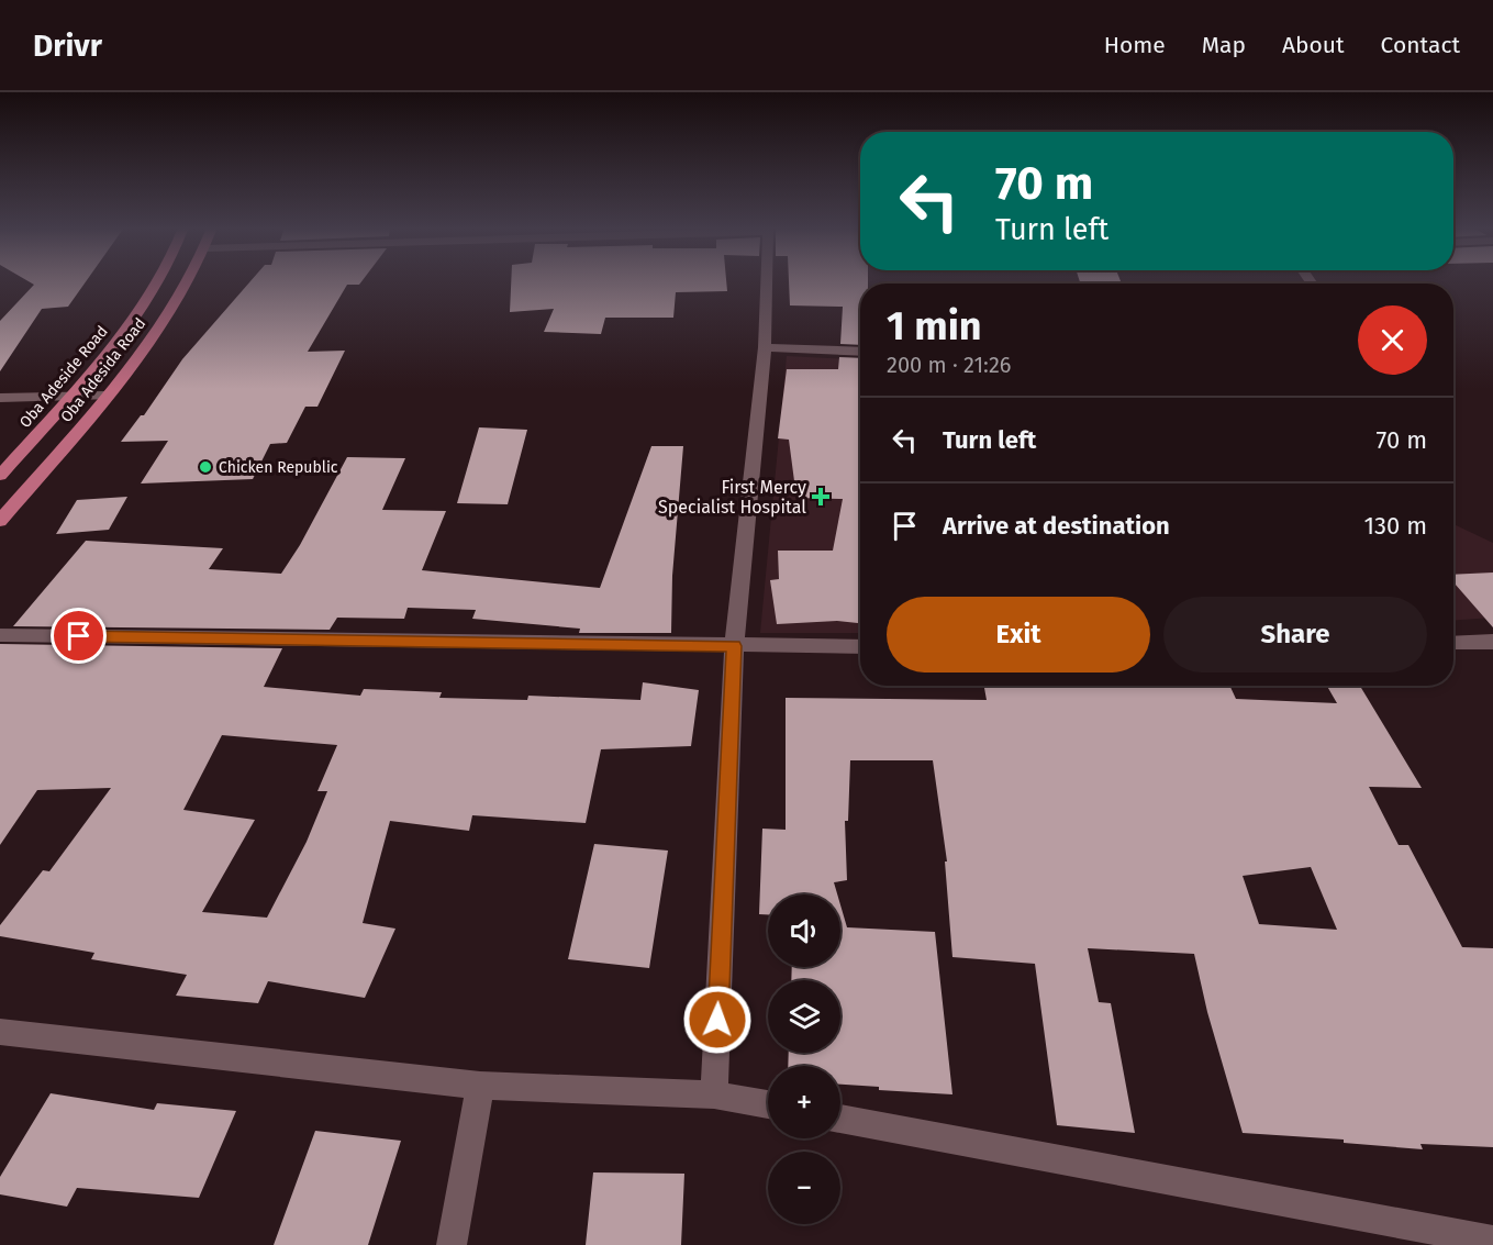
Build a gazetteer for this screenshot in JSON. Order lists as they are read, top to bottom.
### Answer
{
  "streets": {
    "main road": ["Oba Adesida Road", "Oba Adeside Road"]
  },
  "places": {
    "other": ["Chicken Republic"],
    "health": ["First Mercy Specialist Hospital"]
  },
  "page": {
    "header": "Drivr",
    "nav": [
      "Home",
      "Map",
      "About",
      "Contact"
    ],
    "turn": ["70 m", "Turn left"],
    "heading": ["1 min", "200 m · 21:26"],
    "list": [
      {
        "name": "Turn left",
        "value": "70 m"
      },
      {
        "name": "Arrive at destination",
        "value": "130 m"
      }
    ],
    "buttons": ["Exit", "Share"],
    "map_buttons": ["+", "−"]
  }
}
